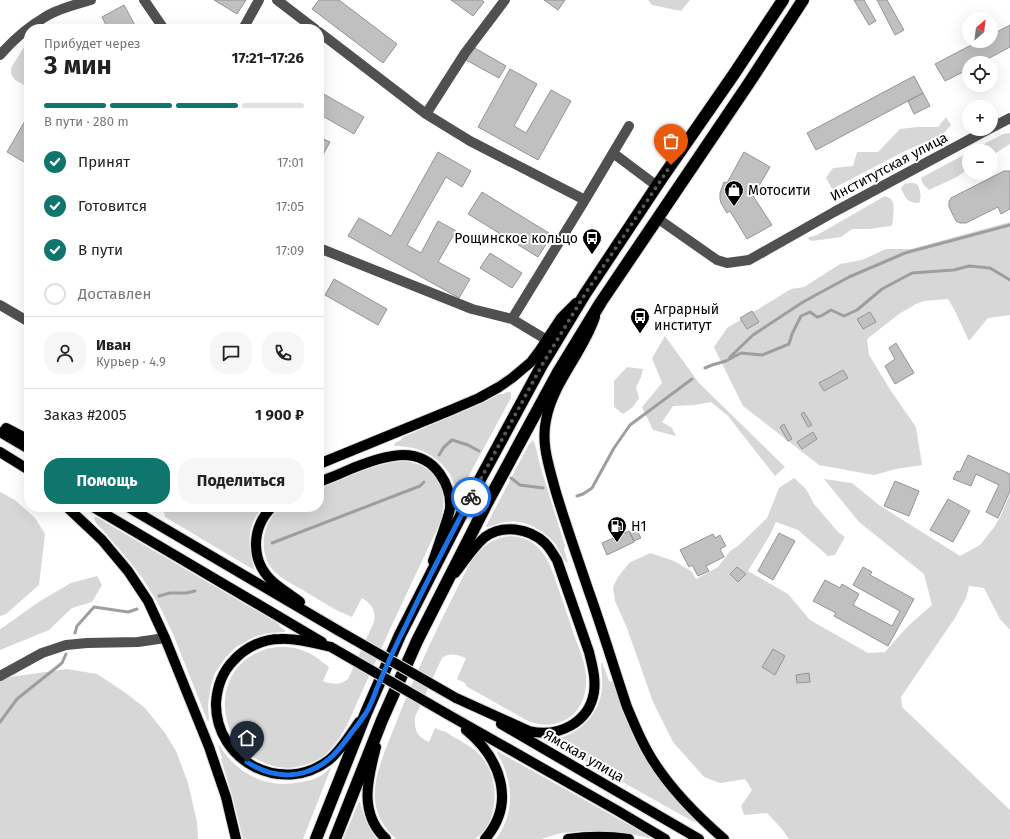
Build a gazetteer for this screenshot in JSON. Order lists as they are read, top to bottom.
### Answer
{
  "streets": {
    "main road": ["Ямская улица"],
    "street": ["Институтская улица"]
  },
  "places": {
    "shop": ["Мотосити"],
    "bus stop": ["Рощинское кольцо", "Аграрный институт"],
    "fuel station": ["Н1"]
  },
  "north": "top right",
  "page": {
    "map_buttons": ["+", "−"],
    "heading": ["3 мин", "Прибудет через", "17:21–17:26"],
    "panel": [
      "Иван",
      "Курьер · 4.9",
      "Заказ #2005",
      "1 900 ₽"
    ],
    "bar": "В пути · 280 m",
    "list": [
      ["Принят", "17:01"],
      ["Готовится", "17:05"],
      ["В пути", "17:09"],
      "Доставлен"
    ],
    "buttons": ["Помощь", "Поделиться"]
  }
}
